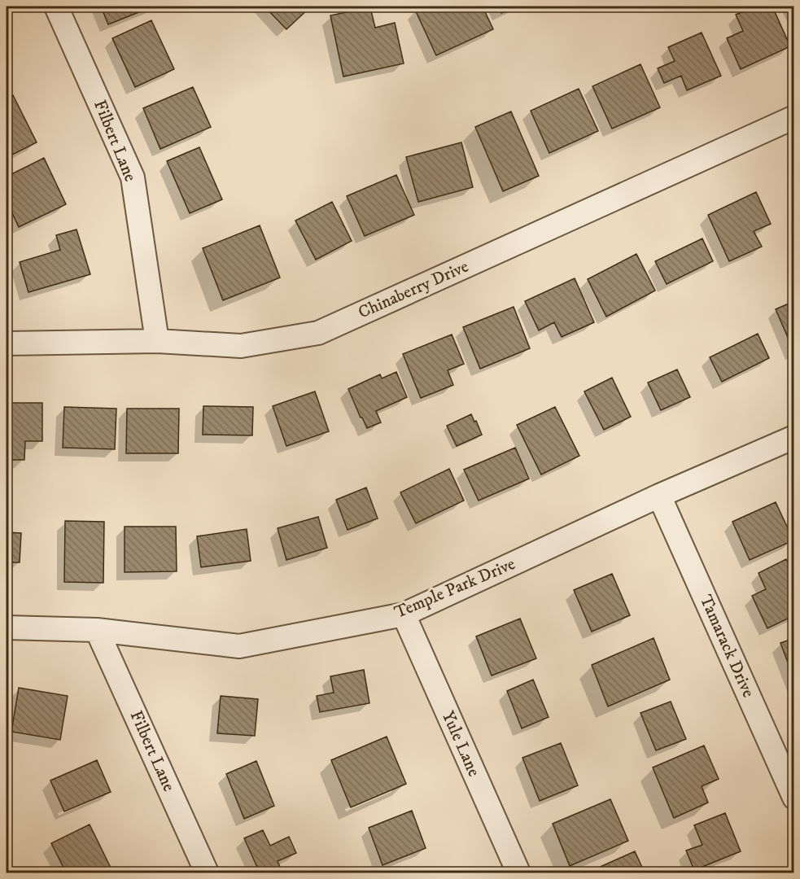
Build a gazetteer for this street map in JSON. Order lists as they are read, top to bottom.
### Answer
{
  "streets": {
    "street": [
      "Filbert Lane",
      "Chinaberry Drive",
      "Temple Park Drive",
      "Tamarack Drive",
      "Yule Lane"
    ]
  },
  "crossings": [
    ["Filbert Lane", "Chinaberry Drive"],
    ["Filbert Lane", "Temple Park Drive"],
    ["Temple Park Drive", "Tamarack Drive"],
    ["Temple Park Drive", "Yule Lane"]
  ]
}
